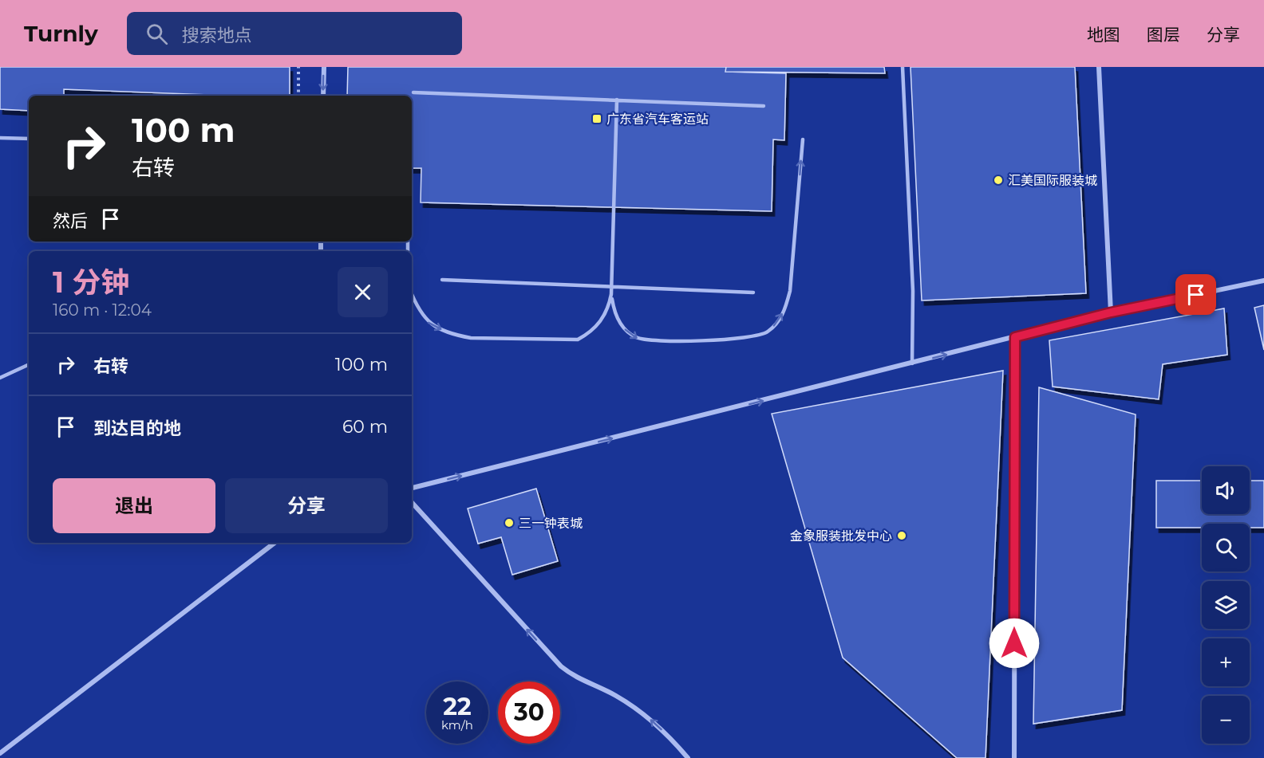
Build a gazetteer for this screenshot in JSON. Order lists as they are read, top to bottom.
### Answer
{
  "places": {
    "transit": ["广东省汽车客运站"],
    "other": ["汇美国际服装城", "三一钟表城", "金象服装批发中心"]
  },
  "page": {
    "header": "Turnly",
    "search": "搜索地点",
    "nav": ["地图", "图层", "分享"],
    "turn": ["100 m", "右转"],
    "then": "然后",
    "heading": ["1 分钟", "160 m · 12:04"],
    "list": [
      {
        "name": "右转",
        "value": "100 m"
      },
      {
        "name": "到达目的地",
        "value": "60 m"
      }
    ],
    "map_buttons": ["+", "−"],
    "buttons": ["退出", "分享"],
    "speed": "22 km/h",
    "limit": "30"
  }
}
